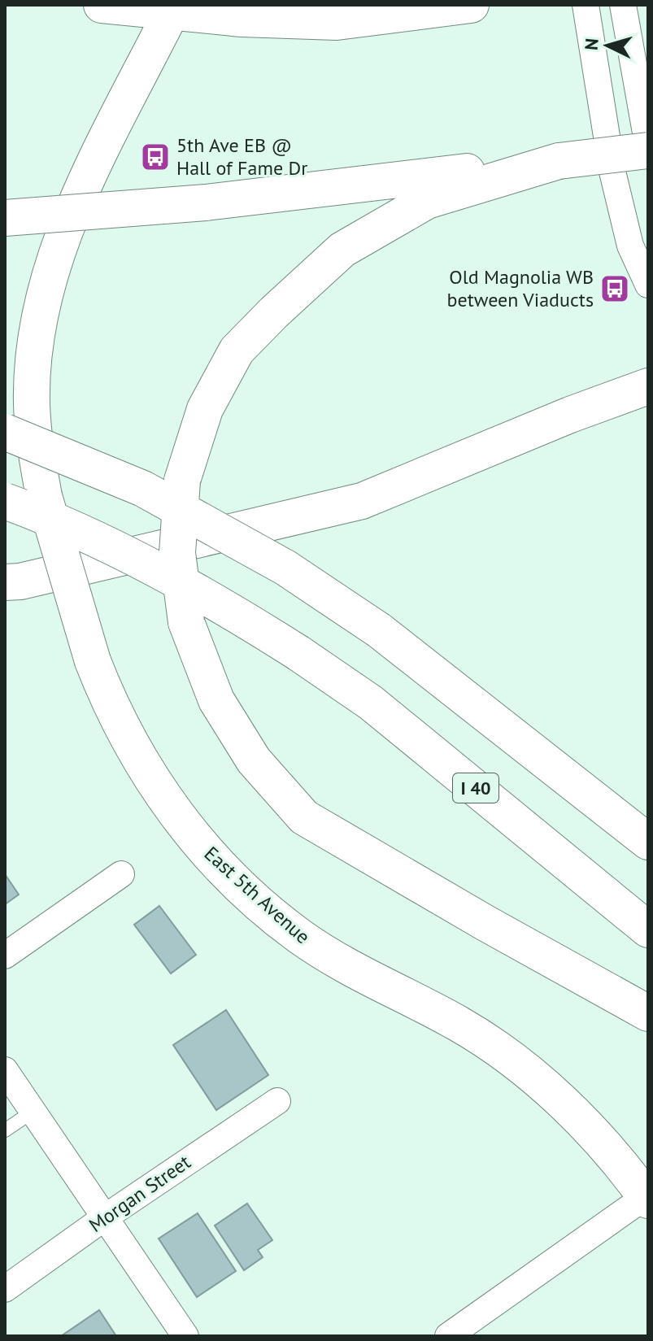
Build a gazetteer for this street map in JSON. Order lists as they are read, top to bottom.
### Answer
{
  "streets": {
    "main road": ["I 40", "East 5th Avenue"],
    "street": ["Morgan Street"]
  },
  "places": {
    "bus stop": ["5th Ave EB @ Hall of Fame Dr", "Old Magnolia WB between Viaducts"]
  },
  "north": "left"
}
